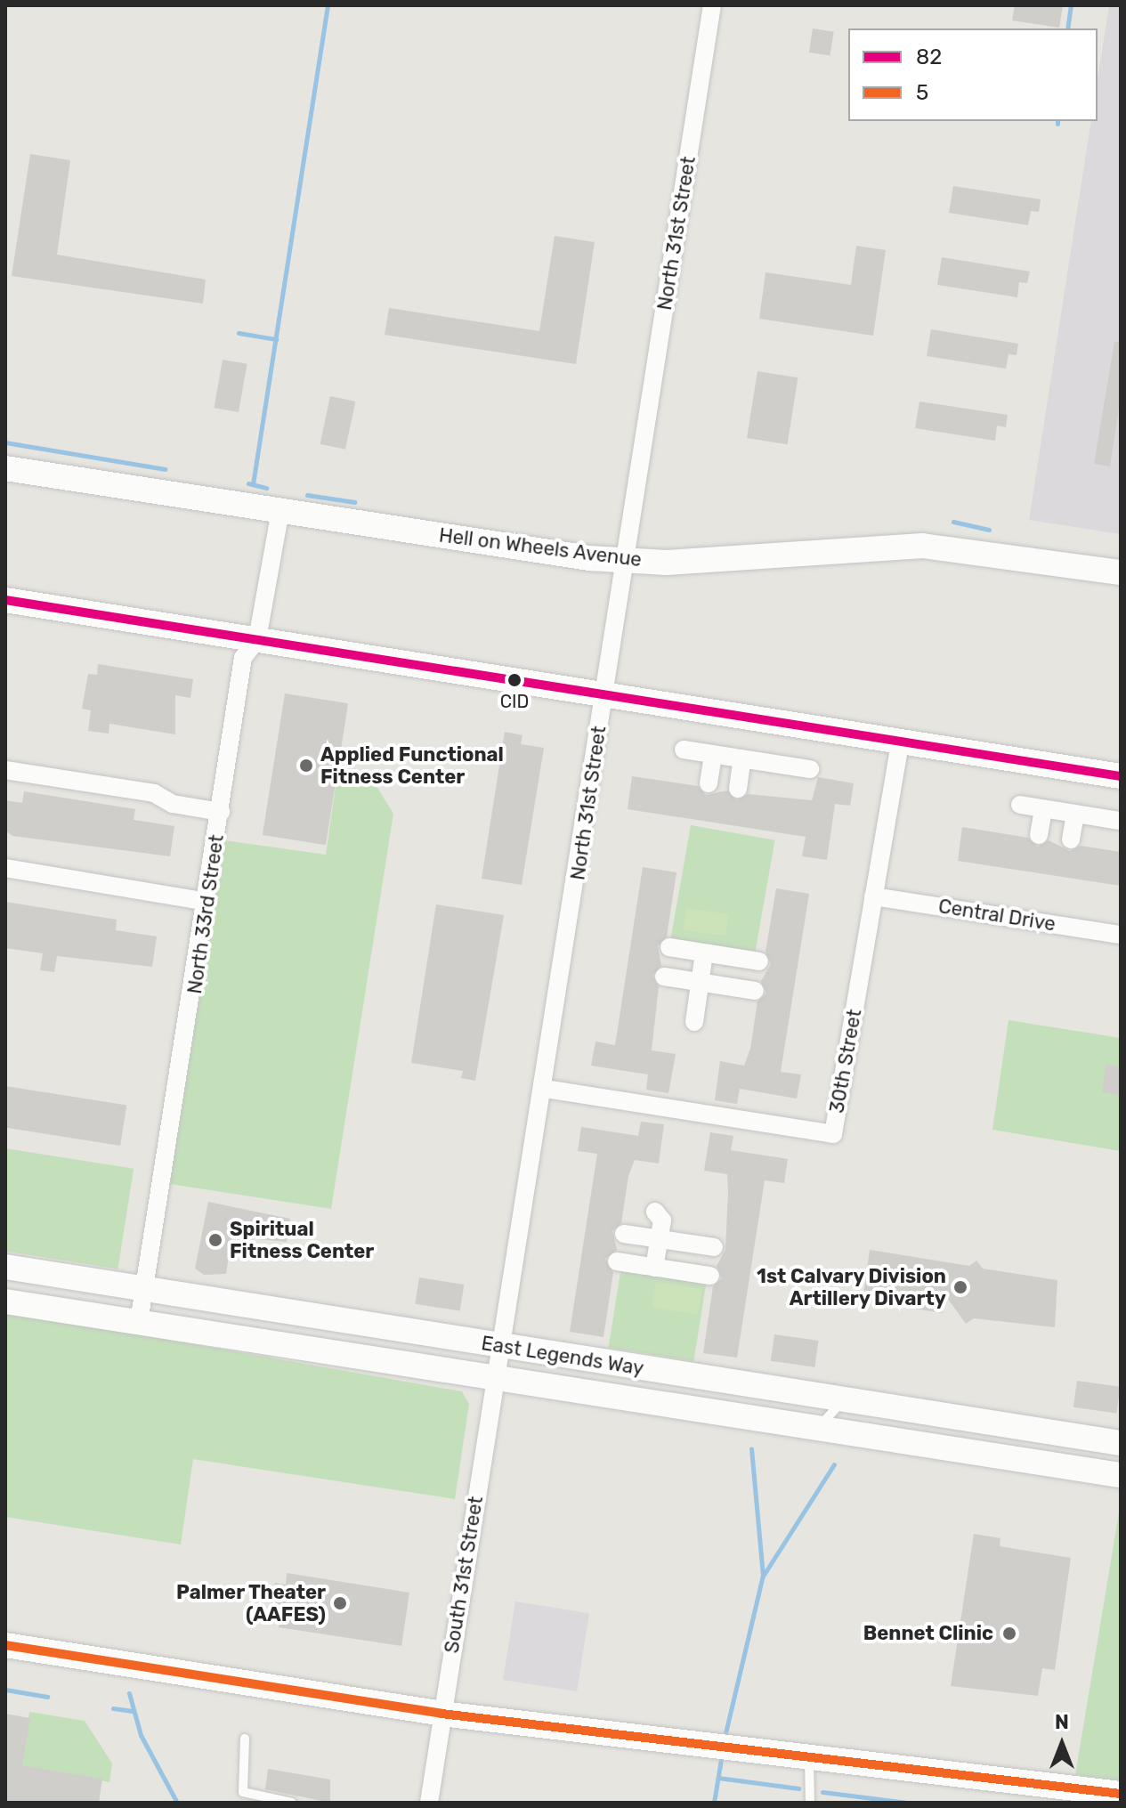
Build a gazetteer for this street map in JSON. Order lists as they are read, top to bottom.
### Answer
{
  "streets": {
    "street": [
      "North 31st Street",
      "Hell on Wheels Avenue",
      "North 33rd Street",
      "Central Drive",
      "30th Street",
      "East Legends Way",
      "South 31st Street"
    ]
  },
  "crossings": [
    ["North 31st Street", "Hell on Wheels Avenue"],
    ["North 31st Street", "30th Street"],
    ["North 31st Street", "East Legends Way"],
    ["North 31st Street", "South 31st Street"],
    ["Hell on Wheels Avenue", "North 33rd Street"],
    ["North 33rd Street", "East Legends Way"],
    ["Central Drive", "30th Street"],
    ["East Legends Way", "South 31st Street"]
  ],
  "places": [
    "CID",
    "Applied Functional Fitness Center",
    "Spiritual Fitness Center",
    "1st Calvary Division Artillery Divarty",
    "Palmer Theater (AAFES)",
    "Bennet Clinic"
  ],
  "lines": ["transit line 82", "transit line 5"],
  "legend": ["82", "5"],
  "north": "top"
}
